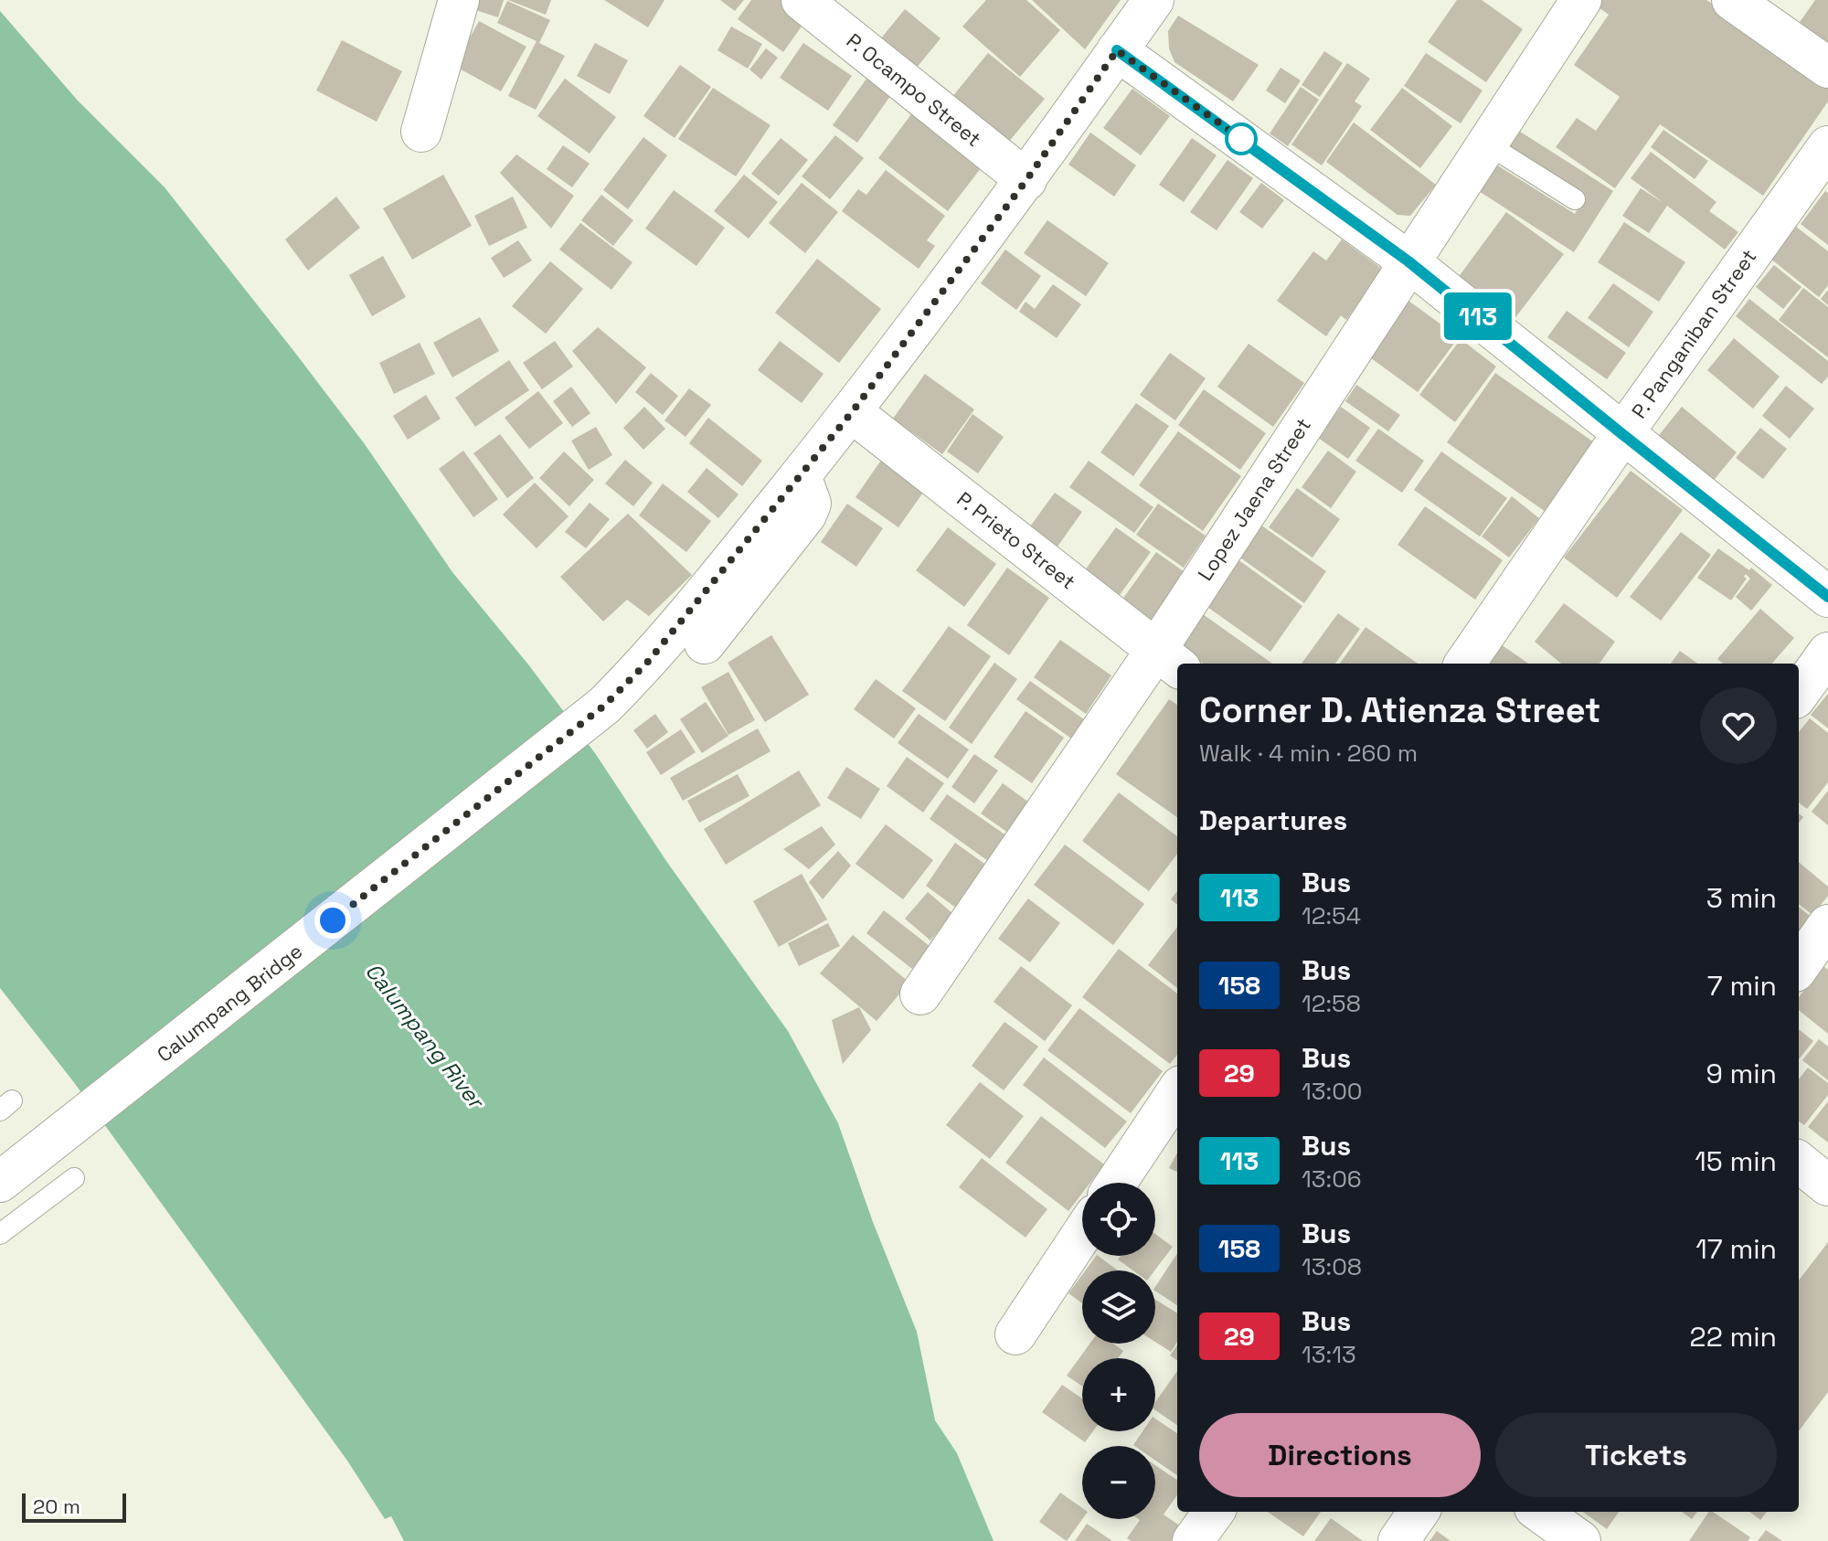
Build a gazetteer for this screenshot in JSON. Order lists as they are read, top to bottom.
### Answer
{
  "streets": {
    "street": [
      "P. Ocampo Street",
      "P. Panganiban Street",
      "Lopez Jaena Street",
      "P. Prieto Street",
      "Calumpang Bridge"
    ]
  },
  "crossings": [
    ["P. Ocampo Street", "Calumpang Bridge"],
    ["Lopez Jaena Street", "P. Prieto Street"],
    ["P. Prieto Street", "Calumpang Bridge"]
  ],
  "water": ["Calumpang River"],
  "lines": ["bus line 113"],
  "scale_bar": "20 m",
  "page": {
    "on_map": "113",
    "heading": [
      ["Corner D. Atienza Street", "Walk · 4 min · 260 m"],
      "Departures"
    ],
    "list": [
      {
        "mark": "113",
        "name": "Bus",
        "note": "12:54",
        "value": "3 min"
      },
      {
        "mark": "158",
        "name": "Bus",
        "note": "12:58",
        "value": "7 min"
      },
      {
        "mark": "29",
        "name": "Bus",
        "note": "13:00",
        "value": "9 min"
      },
      {
        "mark": "113",
        "name": "Bus",
        "note": "13:06",
        "value": "15 min"
      },
      {
        "mark": "158",
        "name": "Bus",
        "note": "13:08",
        "value": "17 min"
      },
      {
        "mark": "29",
        "name": "Bus",
        "note": "13:13",
        "value": "22 min"
      }
    ],
    "map_buttons": ["+", "−"],
    "buttons": ["Directions", "Tickets"],
    "scale": "20 m"
  }
}
